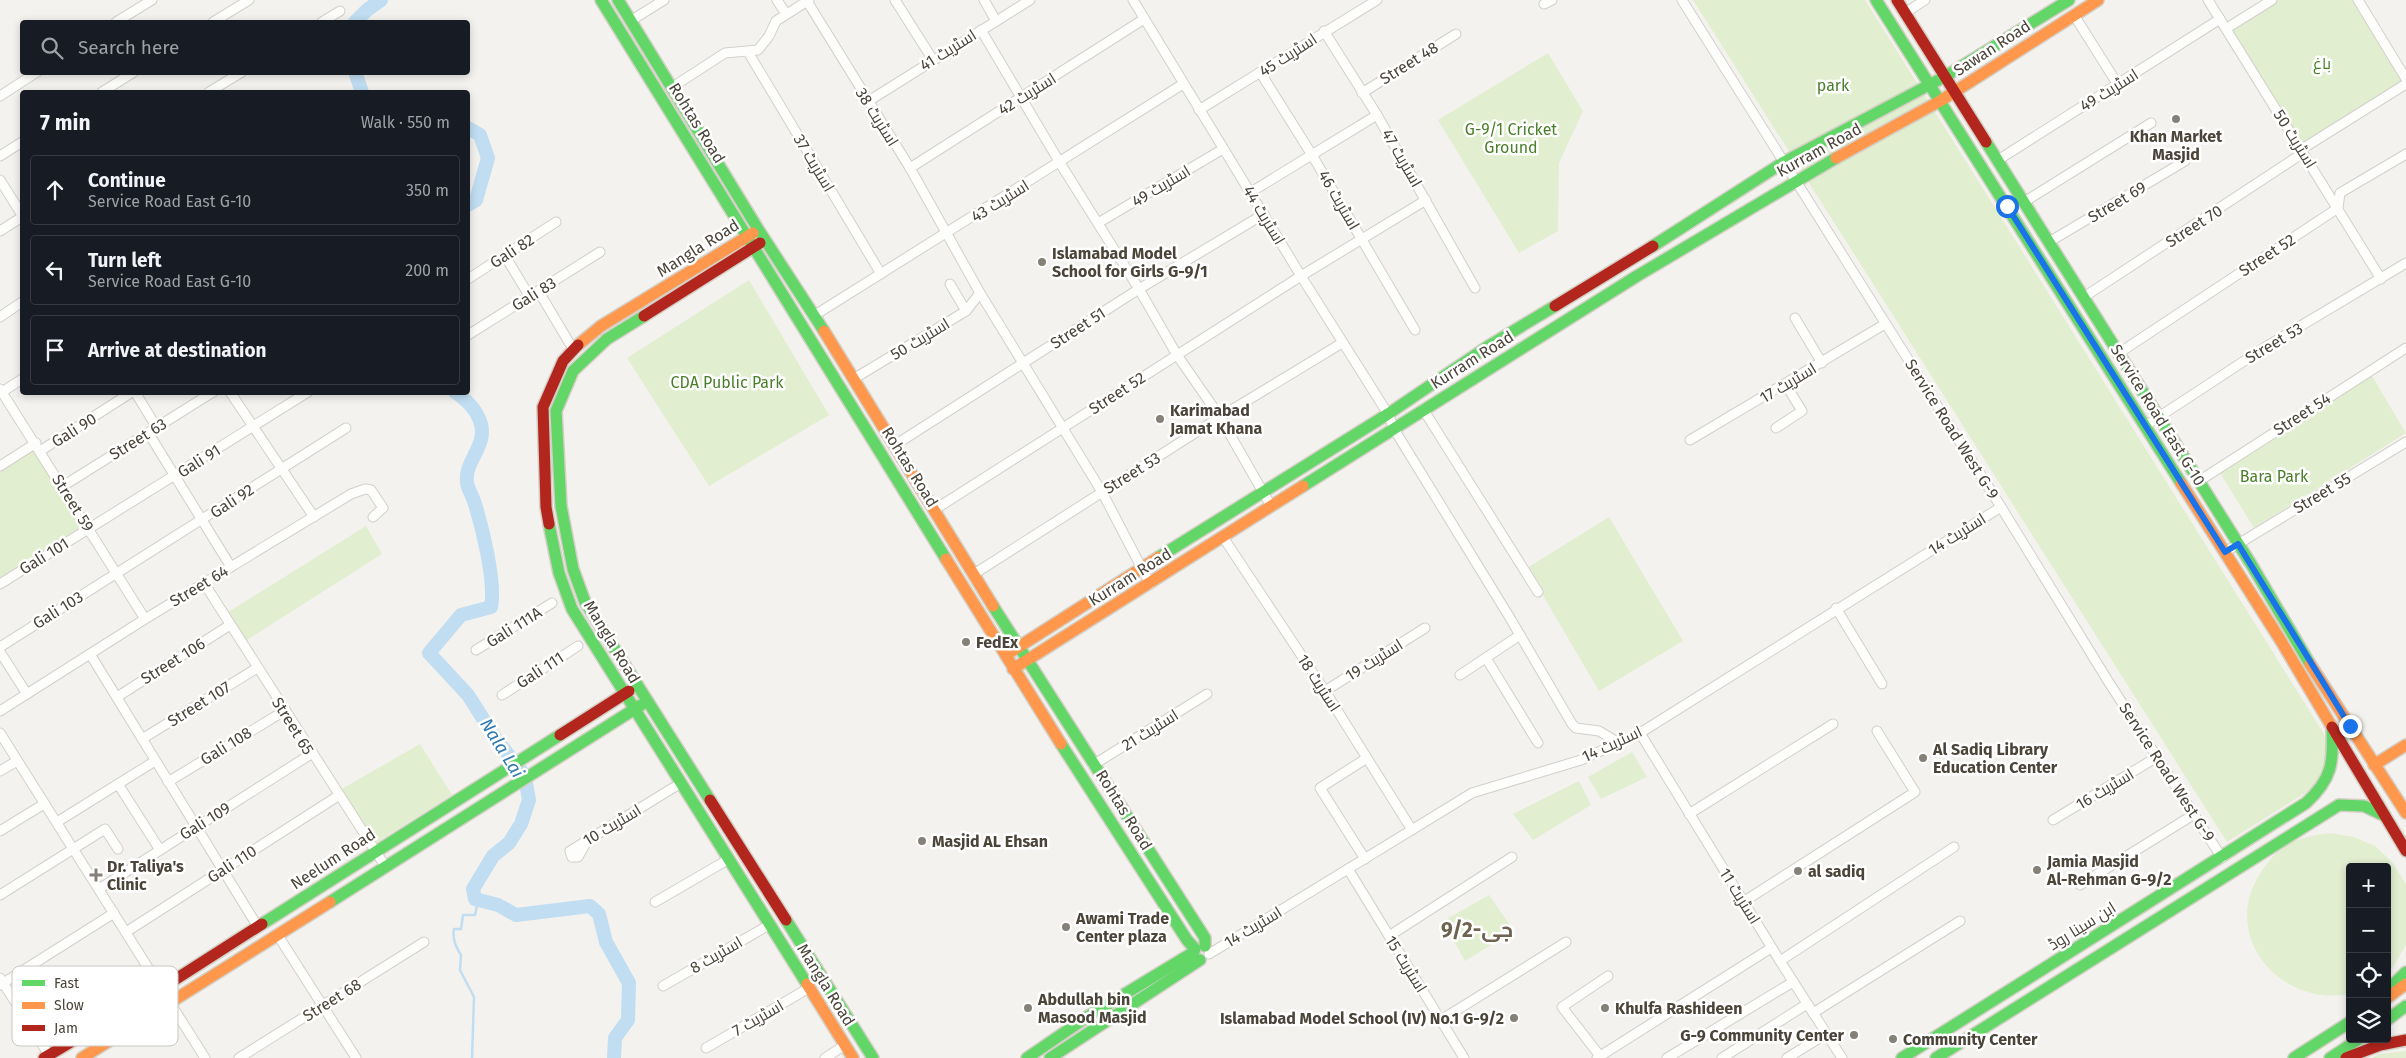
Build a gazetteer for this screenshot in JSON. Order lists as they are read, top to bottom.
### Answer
{
  "streets": {
    "main road": [
      "Sawan Road",
      "Rohtas Road",
      "Kurram Road",
      "Mangla Road",
      "Service Road East G-10",
      "Neelum Road",
      "ابن سینا روڈ"
    ],
    "street": [
      "اسٹریٹ 41",
      "اسٹریٹ 45",
      "Street 48",
      "اسٹریٹ 49",
      "اسٹریٹ 42",
      "اسٹریٹ 38",
      "اسٹریٹ 50",
      "اسٹریٹ 47",
      "اسٹریٹ 37",
      "اسٹریٹ 46",
      "اسٹریٹ 43",
      "Street 69",
      "اسٹریٹ 44",
      "Street 70",
      "Gali 82",
      "Street 52",
      "Gali 83",
      "Street 51",
      "Street 53",
      "اسٹریٹ 17",
      "Street 54",
      "Service Road West G-9",
      "Gali 90",
      "Street 63",
      "Gali 91",
      "Street 55",
      "Gali 92",
      "Street 59",
      "اسٹریٹ 14",
      "Gali 101",
      "Street 64",
      "Gali 103",
      "Gali 111A",
      "اسٹریٹ 19",
      "Street 106",
      "Gali 111",
      "اسٹریٹ 18",
      "Street 107",
      "Street 65",
      "اسٹریٹ 21",
      "Gali 108",
      "اسٹریٹ 16",
      "Gali 109",
      "اسٹریٹ 10",
      "Gali 110",
      "اسٹریٹ 11",
      "اسٹریٹ 8",
      "اسٹریٹ 15",
      "Street 68",
      "اسٹریٹ 7"
    ]
  },
  "crossings": [
    ["Sawan Road", "Kurram Road"],
    ["Sawan Road", "Service Road East G-10"],
    ["اسٹریٹ 41", "اسٹریٹ 38"],
    ["اسٹریٹ 45", "اسٹریٹ 47"],
    ["اسٹریٹ 45", "اسٹریٹ 46"],
    ["اسٹریٹ 45", "اسٹریٹ 44"],
    ["Street 48", "اسٹریٹ 47"],
    ["اسٹریٹ 49", "اسٹریٹ 50"],
    ["اسٹریٹ 49", "اسٹریٹ 44"],
    ["اسٹریٹ 49", "Service Road East G-10"],
    ["اسٹریٹ 42", "اسٹریٹ 38"],
    ["اسٹریٹ 42", "اسٹریٹ 44"],
    ["اسٹریٹ 38", "اسٹریٹ 50"],
    ["اسٹریٹ 38", "Kurram Road"],
    ["اسٹریٹ 38", "اسٹریٹ 43"],
    ["اسٹریٹ 38", "Street 52"],
    ["اسٹریٹ 38", "Street 51"],
    ["اسٹریٹ 38", "Street 53"],
    ["Rohtas Road", "اسٹریٹ 50"],
    ["Rohtas Road", "Kurram Road"],
    ["Rohtas Road", "اسٹریٹ 43"],
    ["Rohtas Road", "Mangla Road"],
    ["Rohtas Road", "Street 52"],
    ["Rohtas Road", "Street 51"],
    ["Rohtas Road", "Street 53"],
    ["Rohtas Road", "اسٹریٹ 14"],
    ["Rohtas Road", "اسٹریٹ 21"],
    ["اسٹریٹ 50", "Street 70"],
    ["اسٹریٹ 50", "Street 52"],
    ["اسٹریٹ 50", "Street 53"],
    ["Kurram Road", "اسٹریٹ 44"],
    ["Kurram Road", "Service Road East G-10"],
    ["Kurram Road", "Service Road West G-9"],
    ["Kurram Road", "اسٹریٹ 18"],
    ["اسٹریٹ 47", "Street 52"],
    ["اسٹریٹ 37", "اسٹریٹ 43"],
    ["اسٹریٹ 46", "Street 52"],
    ["اسٹریٹ 43", "اسٹریٹ 44"],
    ["Street 69", "Service Road East G-10"],
    ["اسٹریٹ 44", "Street 52"],
    ["اسٹریٹ 44", "Street 51"],
    ["اسٹریٹ 44", "Street 53"],
    ["اسٹریٹ 44", "اسٹریٹ 14"],
    ["Street 70", "Service Road East G-10"],
    ["Mangla Road", "اسٹریٹ 10"],
    ["Mangla Road", "Neelum Road"],
    ["Mangla Road", "اسٹریٹ 8"],
    ["Mangla Road", "اسٹریٹ 7"],
    ["Street 52", "Service Road East G-10"],
    ["Street 53", "Service Road East G-10"],
    ["اسٹریٹ 17", "Service Road West G-9"],
    ["Street 54", "Service Road East G-10"],
    ["Service Road East G-10", "Street 55"],
    ["Service Road East G-10", "ابن سینا روڈ"],
    ["Service Road West G-9", "اسٹریٹ 14"],
    ["Service Road West G-9", "اسٹریٹ 16"],
    ["Service Road West G-9", "ابن سینا روڈ"],
    ["Gali 90", "Street 59"],
    ["Street 63", "Street 59"],
    ["Gali 91", "Street 59"],
    ["Gali 91", "Gali 101"],
    ["Gali 92", "Street 59"],
    ["Gali 92", "Gali 103"],
    ["Street 59", "Gali 101"],
    ["Street 59", "Street 64"],
    ["Street 59", "Gali 103"],
    ["اسٹریٹ 14", "اسٹریٹ 18"],
    ["اسٹریٹ 14", "اسٹریٹ 11"],
    ["اسٹریٹ 14", "اسٹریٹ 15"],
    ["Street 64", "Street 65"],
    ["اسٹریٹ 19", "اسٹریٹ 18"],
    ["Street 106", "Street 65"],
    ["Street 107", "Street 65"],
    ["Street 65", "Gali 108"],
    ["Street 65", "Gali 109"],
    ["Street 65", "Neelum Road"],
    ["Street 65", "Gali 110"]
  ],
  "districts": ["جی-9/2"],
  "water": ["Nala Lai"],
  "parks": [
    "باغ",
    "park",
    "G-9/1 Cricket Ground",
    "CDA Public Park",
    "Bara Park"
  ],
  "places": {
    "other": [
      "Khan Market Masjid",
      "Islamabad Model School for Girls G-9/1",
      "Karimabad Jamat Khana",
      "FedEx",
      "Al Sadiq Library Education Center",
      "Masjid AL Ehsan",
      "Jamia Masjid Al-Rehman G-9/2",
      "al sadiq",
      "Awami Trade Center plaza",
      "Abdullah bin Masood Masjid",
      "Khulfa Rashideen",
      "Islamabad Model School (IV) No.1 G-9/2",
      "G-9 Community Center",
      "Community Center"
    ],
    "health": ["Dr. Taliya's Clinic"]
  },
  "legend": ["Fast", "Slow", "Jam"],
  "page": {
    "search": "Search here",
    "heading": ["7 min", "Walk · 550 m"],
    "list": [
      ["Continue", "Service Road East G-10", "350 m"],
      ["Turn left", "Service Road East G-10", "200 m"],
      "Arrive at destination"
    ],
    "map_buttons": ["+", "−"]
  }
}
